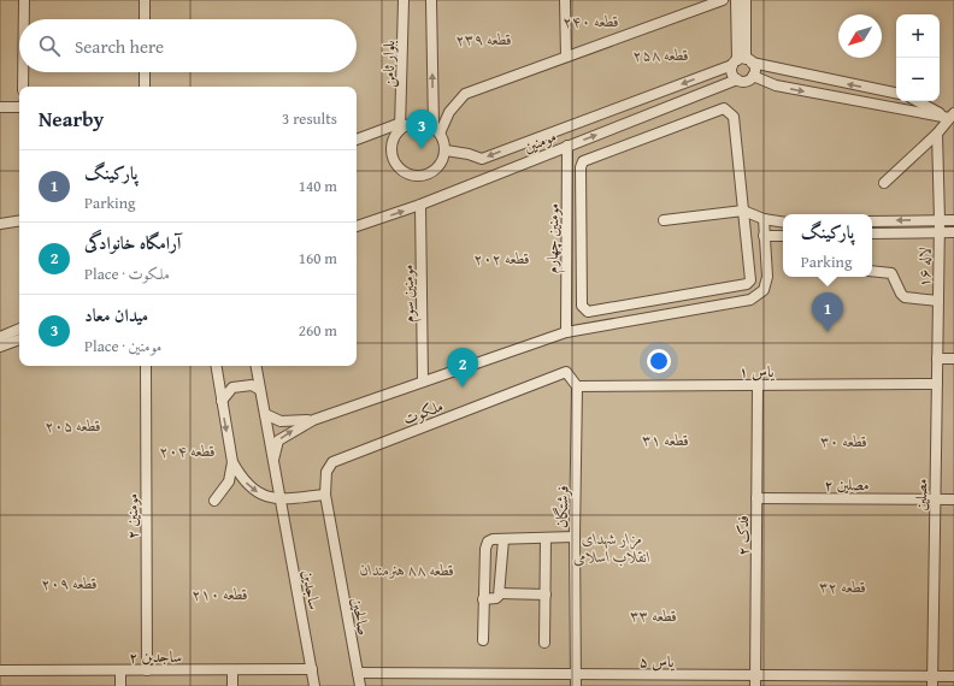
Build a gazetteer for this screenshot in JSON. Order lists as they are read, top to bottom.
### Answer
{
  "streets": {
    "street": [
      "بلوار ثامن",
      "مومنین",
      "مومنین چهارم",
      "لاله ۱۶",
      "مومنین سوم",
      "یاس ۱",
      "ملکوت",
      "مصلین ۲",
      "مصلین",
      "فرشتگان",
      "مومنین ۲",
      "فدک ۲",
      "ساجدین",
      "صالحین",
      "ساجدین ۲",
      "یاس ۵"
    ]
  },
  "crossings": [
    ["بلوار ثامن", "مومنین"],
    ["مومنین", "مومنین چهارم"],
    ["مومنین", "مومنین سوم"],
    ["لاله ۱۶", "مصلین"],
    ["یاس ۱", "ملکوت"],
    ["یاس ۱", "مصلین"],
    ["یاس ۱", "فرشتگان"],
    ["یاس ۱", "فدک ۲"],
    ["ملکوت", "فرشتگان"],
    ["ملکوت", "صالحین"],
    ["مصلین ۲", "مصلین"],
    ["مصلین ۲", "فدک ۲"],
    ["مصلین", "یاس ۵"],
    ["فرشتگان", "یاس ۵"],
    ["مومنین ۲", "ساجدین ۲"],
    ["فدک ۲", "یاس ۵"],
    ["ساجدین", "ساجدین ۲"],
    ["صالحین", "یاس ۵"]
  ],
  "parks": [
    "قطعه ۲۴۰",
    "قطعه ۲۳۹",
    "قطعه ۲۵۸",
    "قطعه ۲۰۲",
    "قطعه ۲۰۵",
    "قطعه ۳۱",
    "قطعه ۳۰",
    "قطعه ۲۰۴",
    "مزار شهدای انقلاب اسلامی",
    "قطعه ۸۸ هنرمندان",
    "قطعه ۲۰۹",
    "قطعه ۳۲",
    "قطعه ۲۱۰",
    "قطعه ۳۳"
  ],
  "north": "bottom left",
  "page": {
    "map_buttons": ["+", "−"],
    "search": "Search here",
    "heading": ["Nearby", "3 results"],
    "pins": ["3", "1", "2"],
    "list": [
      {
        "mark": "1",
        "name": "پارکینگ",
        "note": "Parking",
        "value": "140 m"
      },
      {
        "mark": "2",
        "name": "آرامگاه خانوادگی",
        "note": "Place · ملکوت",
        "value": "160 m"
      },
      {
        "mark": "3",
        "name": "میدان معاد",
        "note": "Place · مومنین",
        "value": "260 m"
      }
    ],
    "popup": ["پارکینگ", "Parking"]
  }
}
